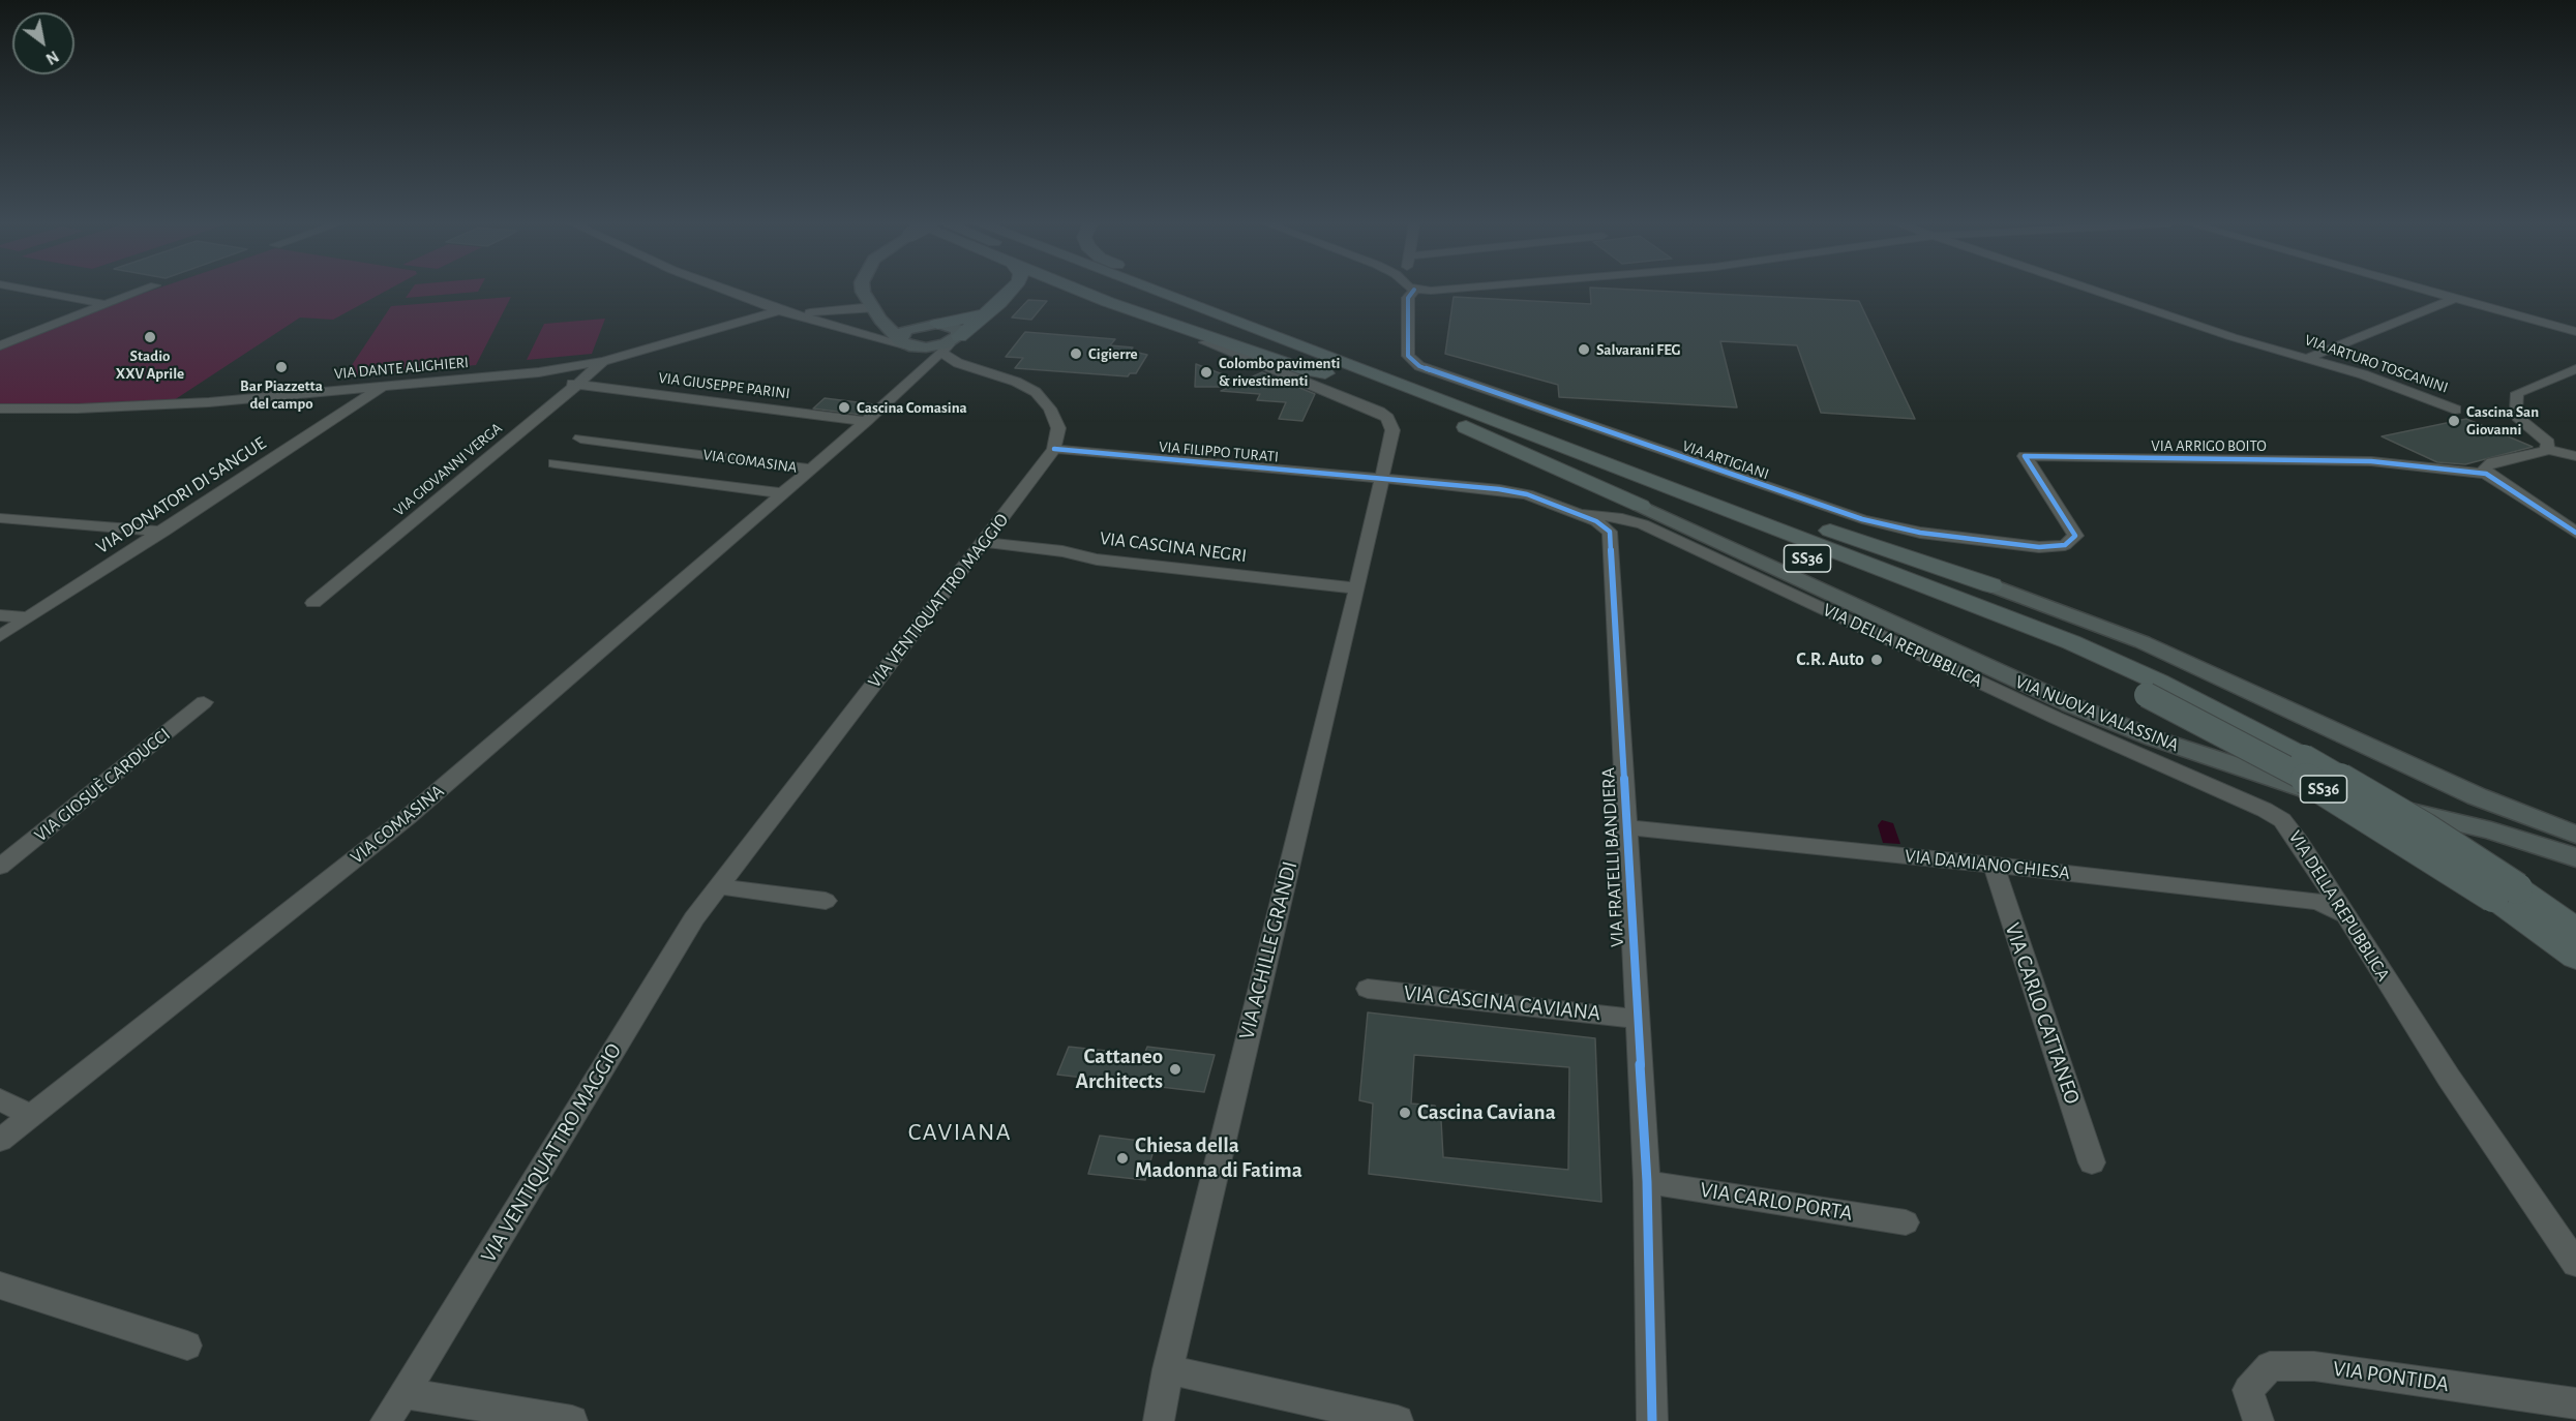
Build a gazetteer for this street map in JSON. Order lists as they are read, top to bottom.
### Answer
{
  "streets": {
    "highway": ["SS36"],
    "main road": ["VIA NUOVA VALASSINA"],
    "street": [
      "VIA ARTURO TOSCANINI",
      "VIA DANTE ALIGHIERI",
      "VIA GIUSEPPE PARINI",
      "VIA ARRIGO BOITO",
      "VIA FILIPPO TURATI",
      "VIA ARTIGIANI",
      "VIA COMASINA",
      "VIA GIOVANNI VERGA",
      "VIA DONATORI DI SANGUE",
      "VIA CASCINA NEGRI",
      "VIA VENTIQUATTRO MAGGIO",
      "VIA DELLA REPUBBLICA",
      "VIA GIOSUÈ CARDUCCI",
      "VIA FRATELLI BANDIERA",
      "VIA DAMIANO CHIESA",
      "VIA ACHILLE GRANDI",
      "VIA CASCINA CAVIANA",
      "VIA CARLO CATTANEO",
      "VIA CARLO PORTA",
      "VIA PONTIDA"
    ]
  },
  "crossings": [
    ["VIA DANTE ALIGHIERI", "VIA GIUSEPPE PARINI"],
    ["VIA DANTE ALIGHIERI", "VIA GIOVANNI VERGA"],
    ["VIA DANTE ALIGHIERI", "VIA DONATORI DI SANGUE"],
    ["VIA GIUSEPPE PARINI", "VIA COMASINA"],
    ["VIA GIUSEPPE PARINI", "VIA GIOVANNI VERGA"],
    ["VIA ARRIGO BOITO", "VIA ARTIGIANI"],
    ["VIA FILIPPO TURATI", "VIA VENTIQUATTRO MAGGIO"],
    ["VIA FILIPPO TURATI", "VIA ACHILLE GRANDI"],
    ["VIA CASCINA NEGRI", "VIA VENTIQUATTRO MAGGIO"],
    ["VIA CASCINA NEGRI", "VIA ACHILLE GRANDI"],
    ["SS36", "VIA NUOVA VALASSINA"],
    ["VIA DELLA REPUBBLICA", "VIA DAMIANO CHIESA"],
    ["VIA FRATELLI BANDIERA", "VIA DAMIANO CHIESA"],
    ["VIA FRATELLI BANDIERA", "VIA CASCINA CAVIANA"],
    ["VIA FRATELLI BANDIERA", "VIA CARLO PORTA"],
    ["VIA DAMIANO CHIESA", "VIA CARLO CATTANEO"]
  ],
  "districts": ["CAVIANA"],
  "places": [
    "Stadio XXV Aprile",
    "Salvarani FEG",
    "Cigierre",
    "Bar Piazzetta del campo",
    "Colombo pavimenti & rivestimenti",
    "Cascina Comasina",
    "Cascina San Giovanni",
    "C.R. Auto",
    "Cattaneo Architects",
    "Cascina Caviana",
    "Chiesa della Madonna di Fatima"
  ],
  "north": "bottom right"
}
